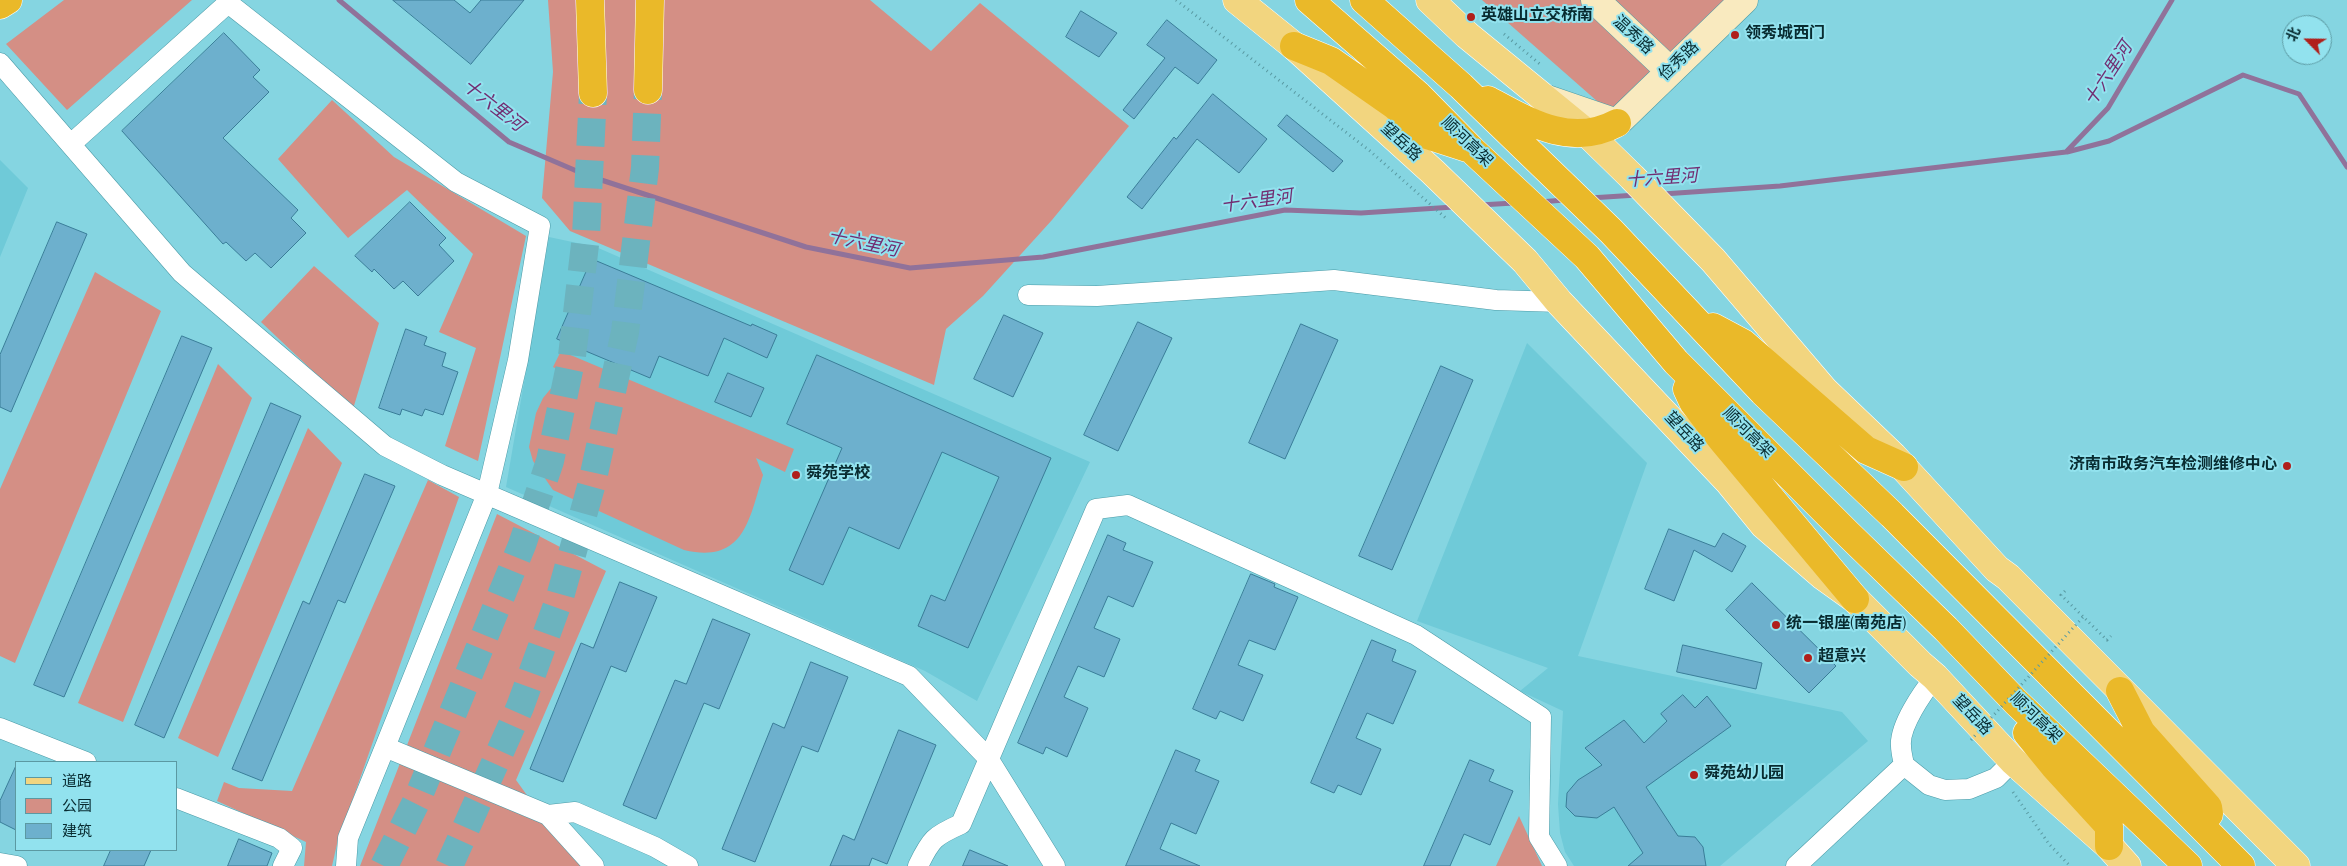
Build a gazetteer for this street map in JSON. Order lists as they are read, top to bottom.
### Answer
{
  "streets": {
    "highway": ["顺河高架"],
    "main road": ["温秀路", "俭秀路", "望岳路"]
  },
  "crossings": [
    ["温秀路", "俭秀路"]
  ],
  "water": ["十六里河"],
  "places": [
    "英雄山立交桥南",
    "领秀城西门",
    "济南市政务汽车检测维修中心",
    "舜苑学校",
    "统一银座(南苑店)",
    "超意兴",
    "舜苑幼儿园"
  ],
  "legend": ["道路", "公园", "建筑"],
  "north": "top left"
}
